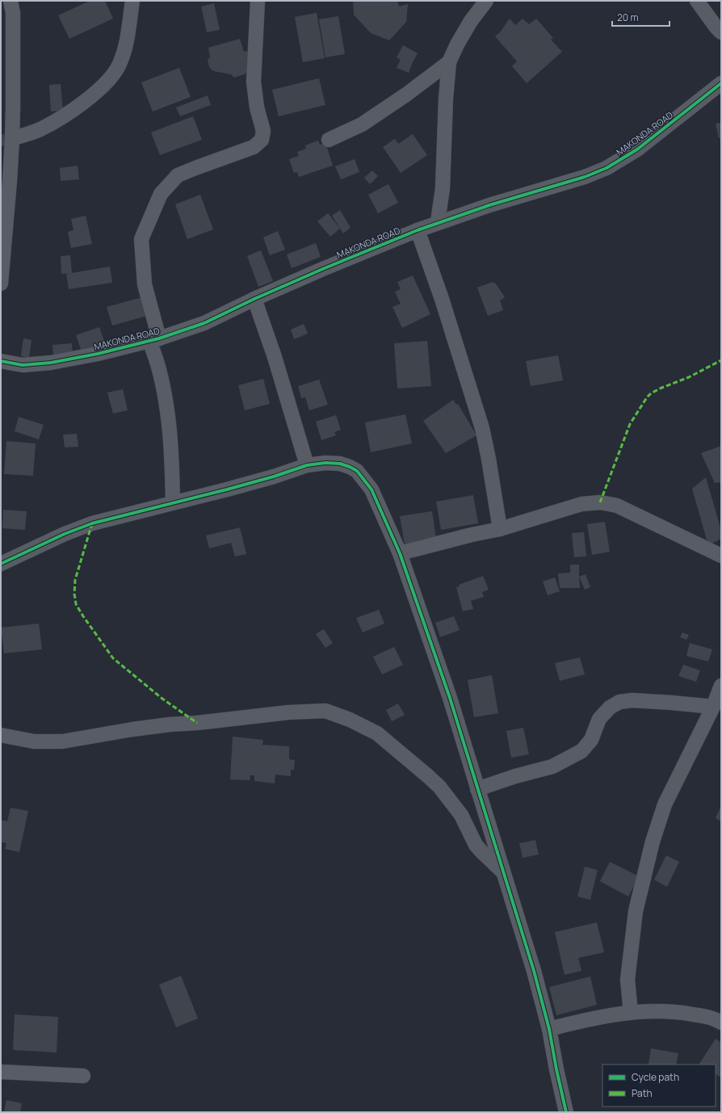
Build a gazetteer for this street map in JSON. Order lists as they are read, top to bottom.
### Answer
{
  "streets": {
    "street": ["MAKONDA ROAD"]
  },
  "legend": ["Cycle path", "Path"],
  "scale_bar": "20 m"
}
